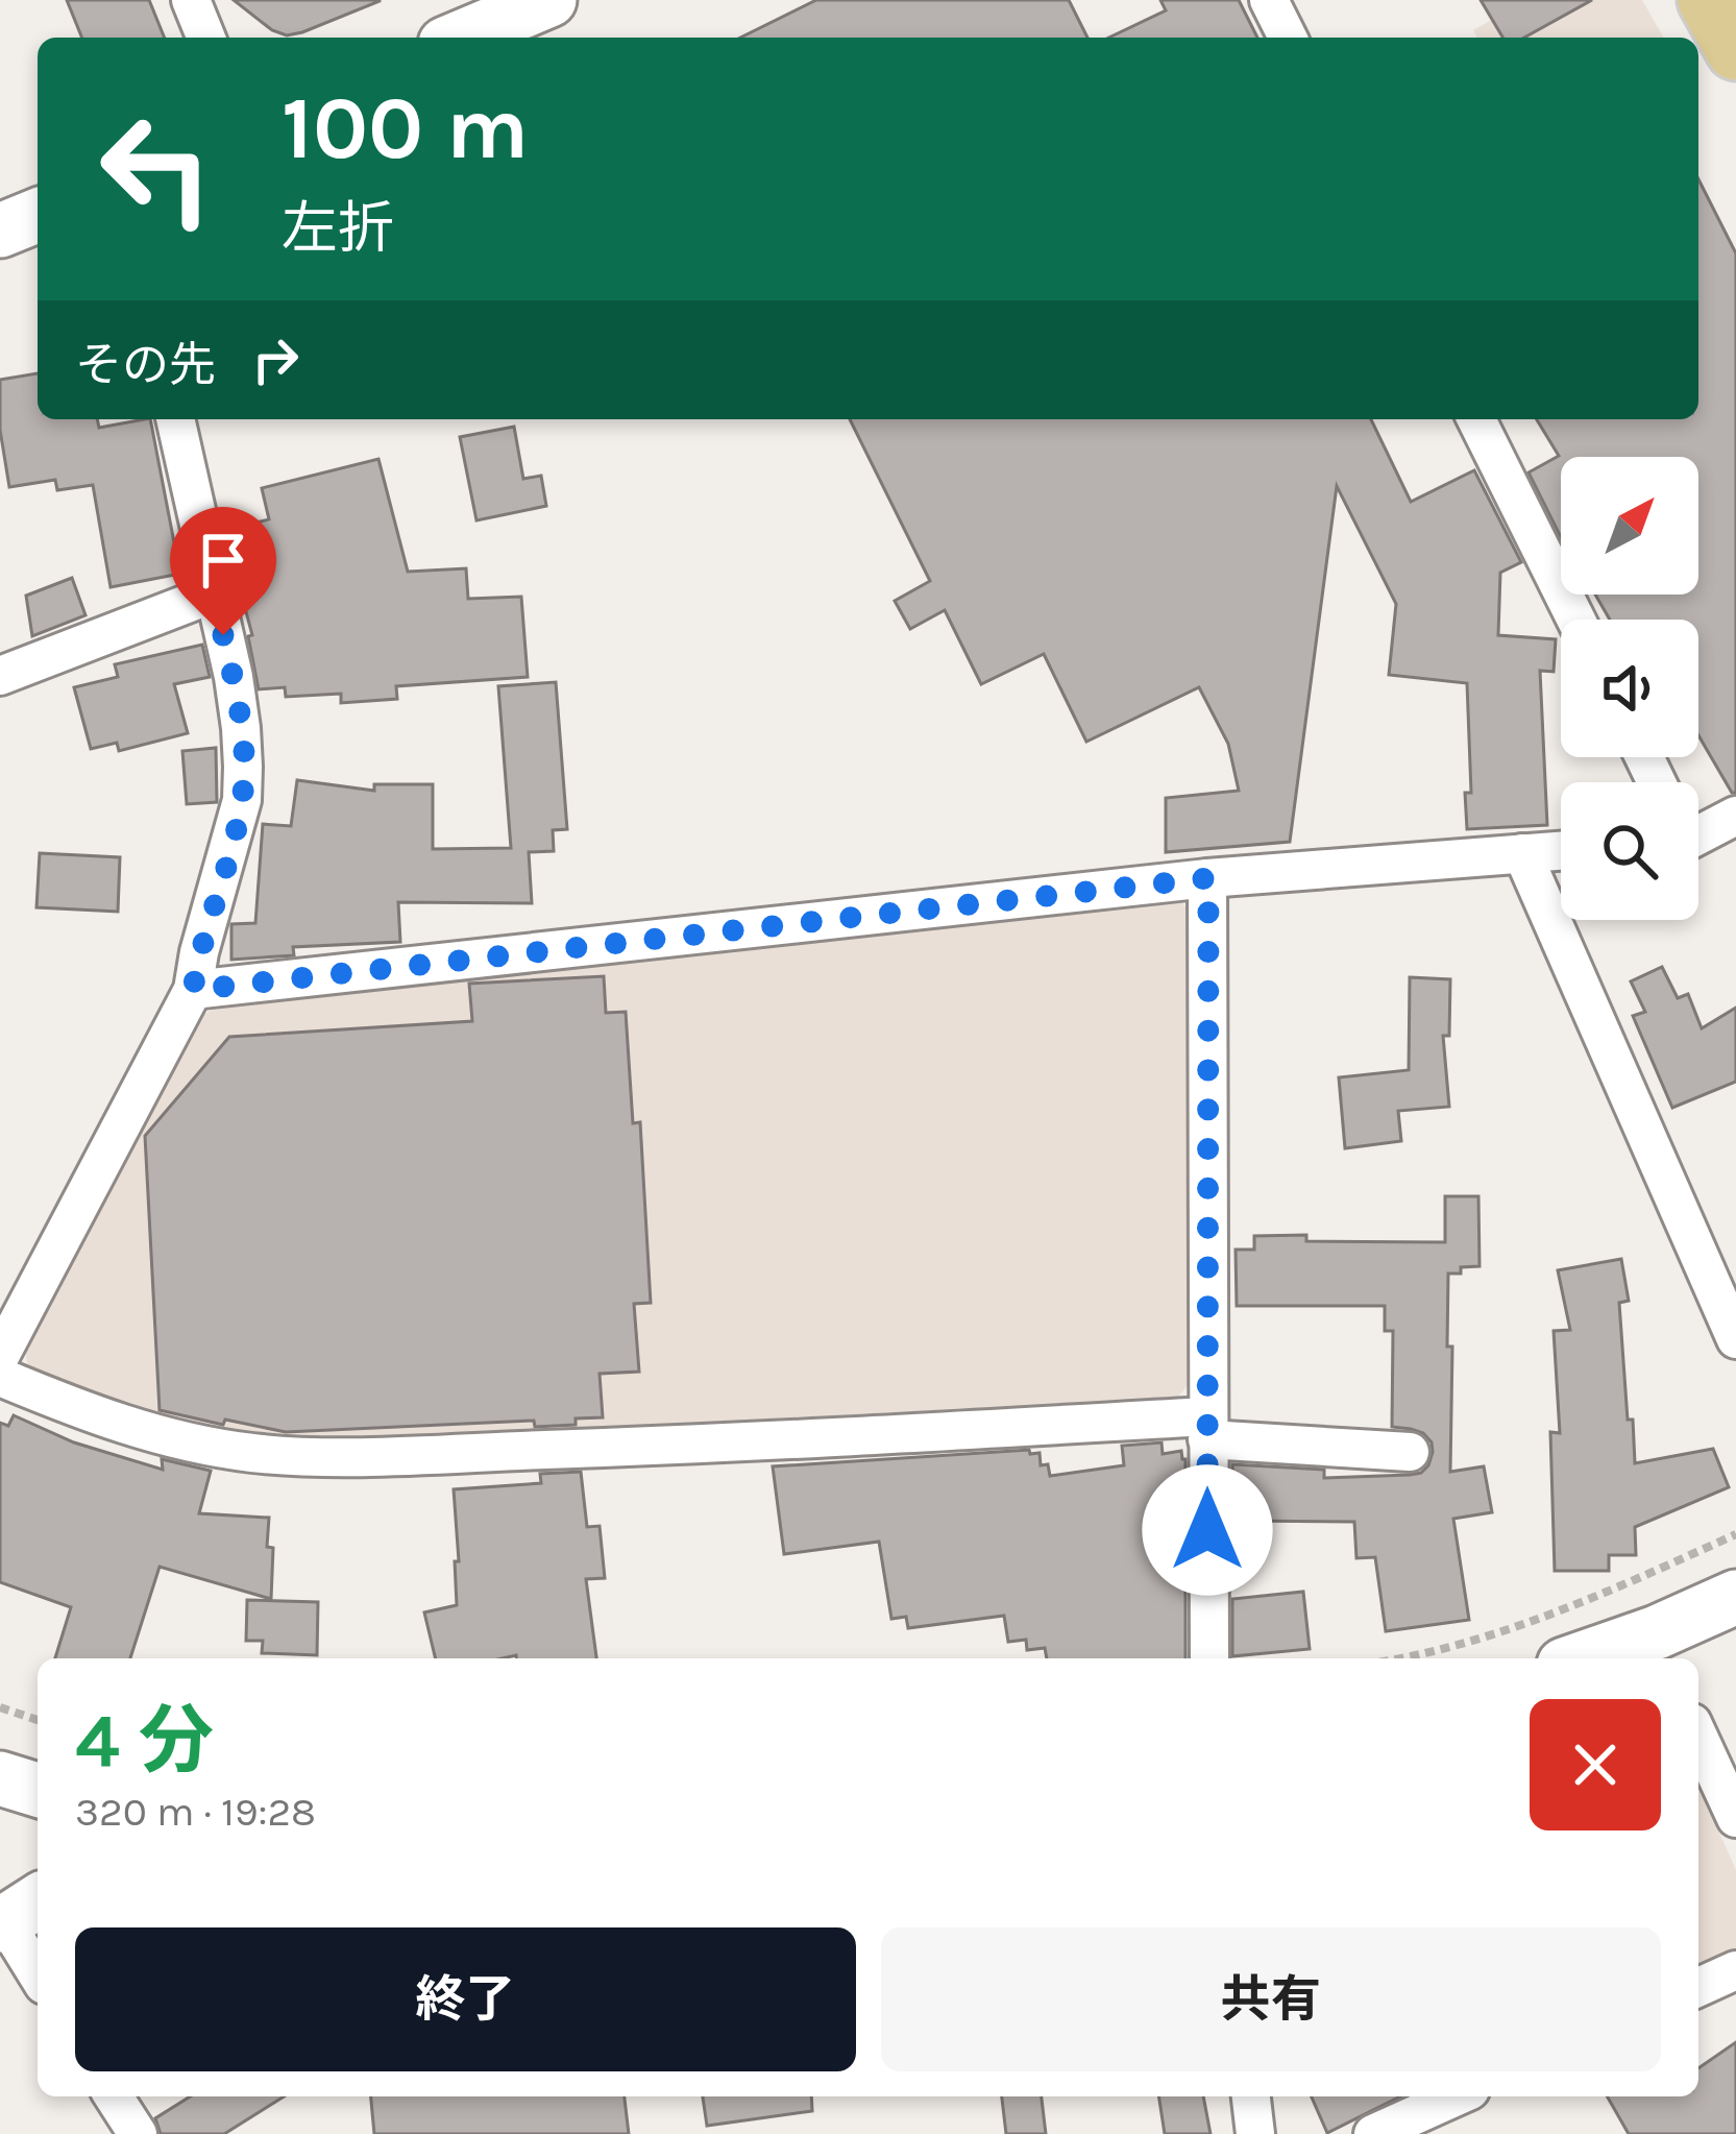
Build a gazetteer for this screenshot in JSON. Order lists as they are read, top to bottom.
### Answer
{
  "north": "top right",
  "page": {
    "turn": ["100 m", "左折"],
    "then": "その先",
    "heading": ["4 分", "320 m · 19:28"],
    "buttons": ["終了", "共有"]
  }
}
